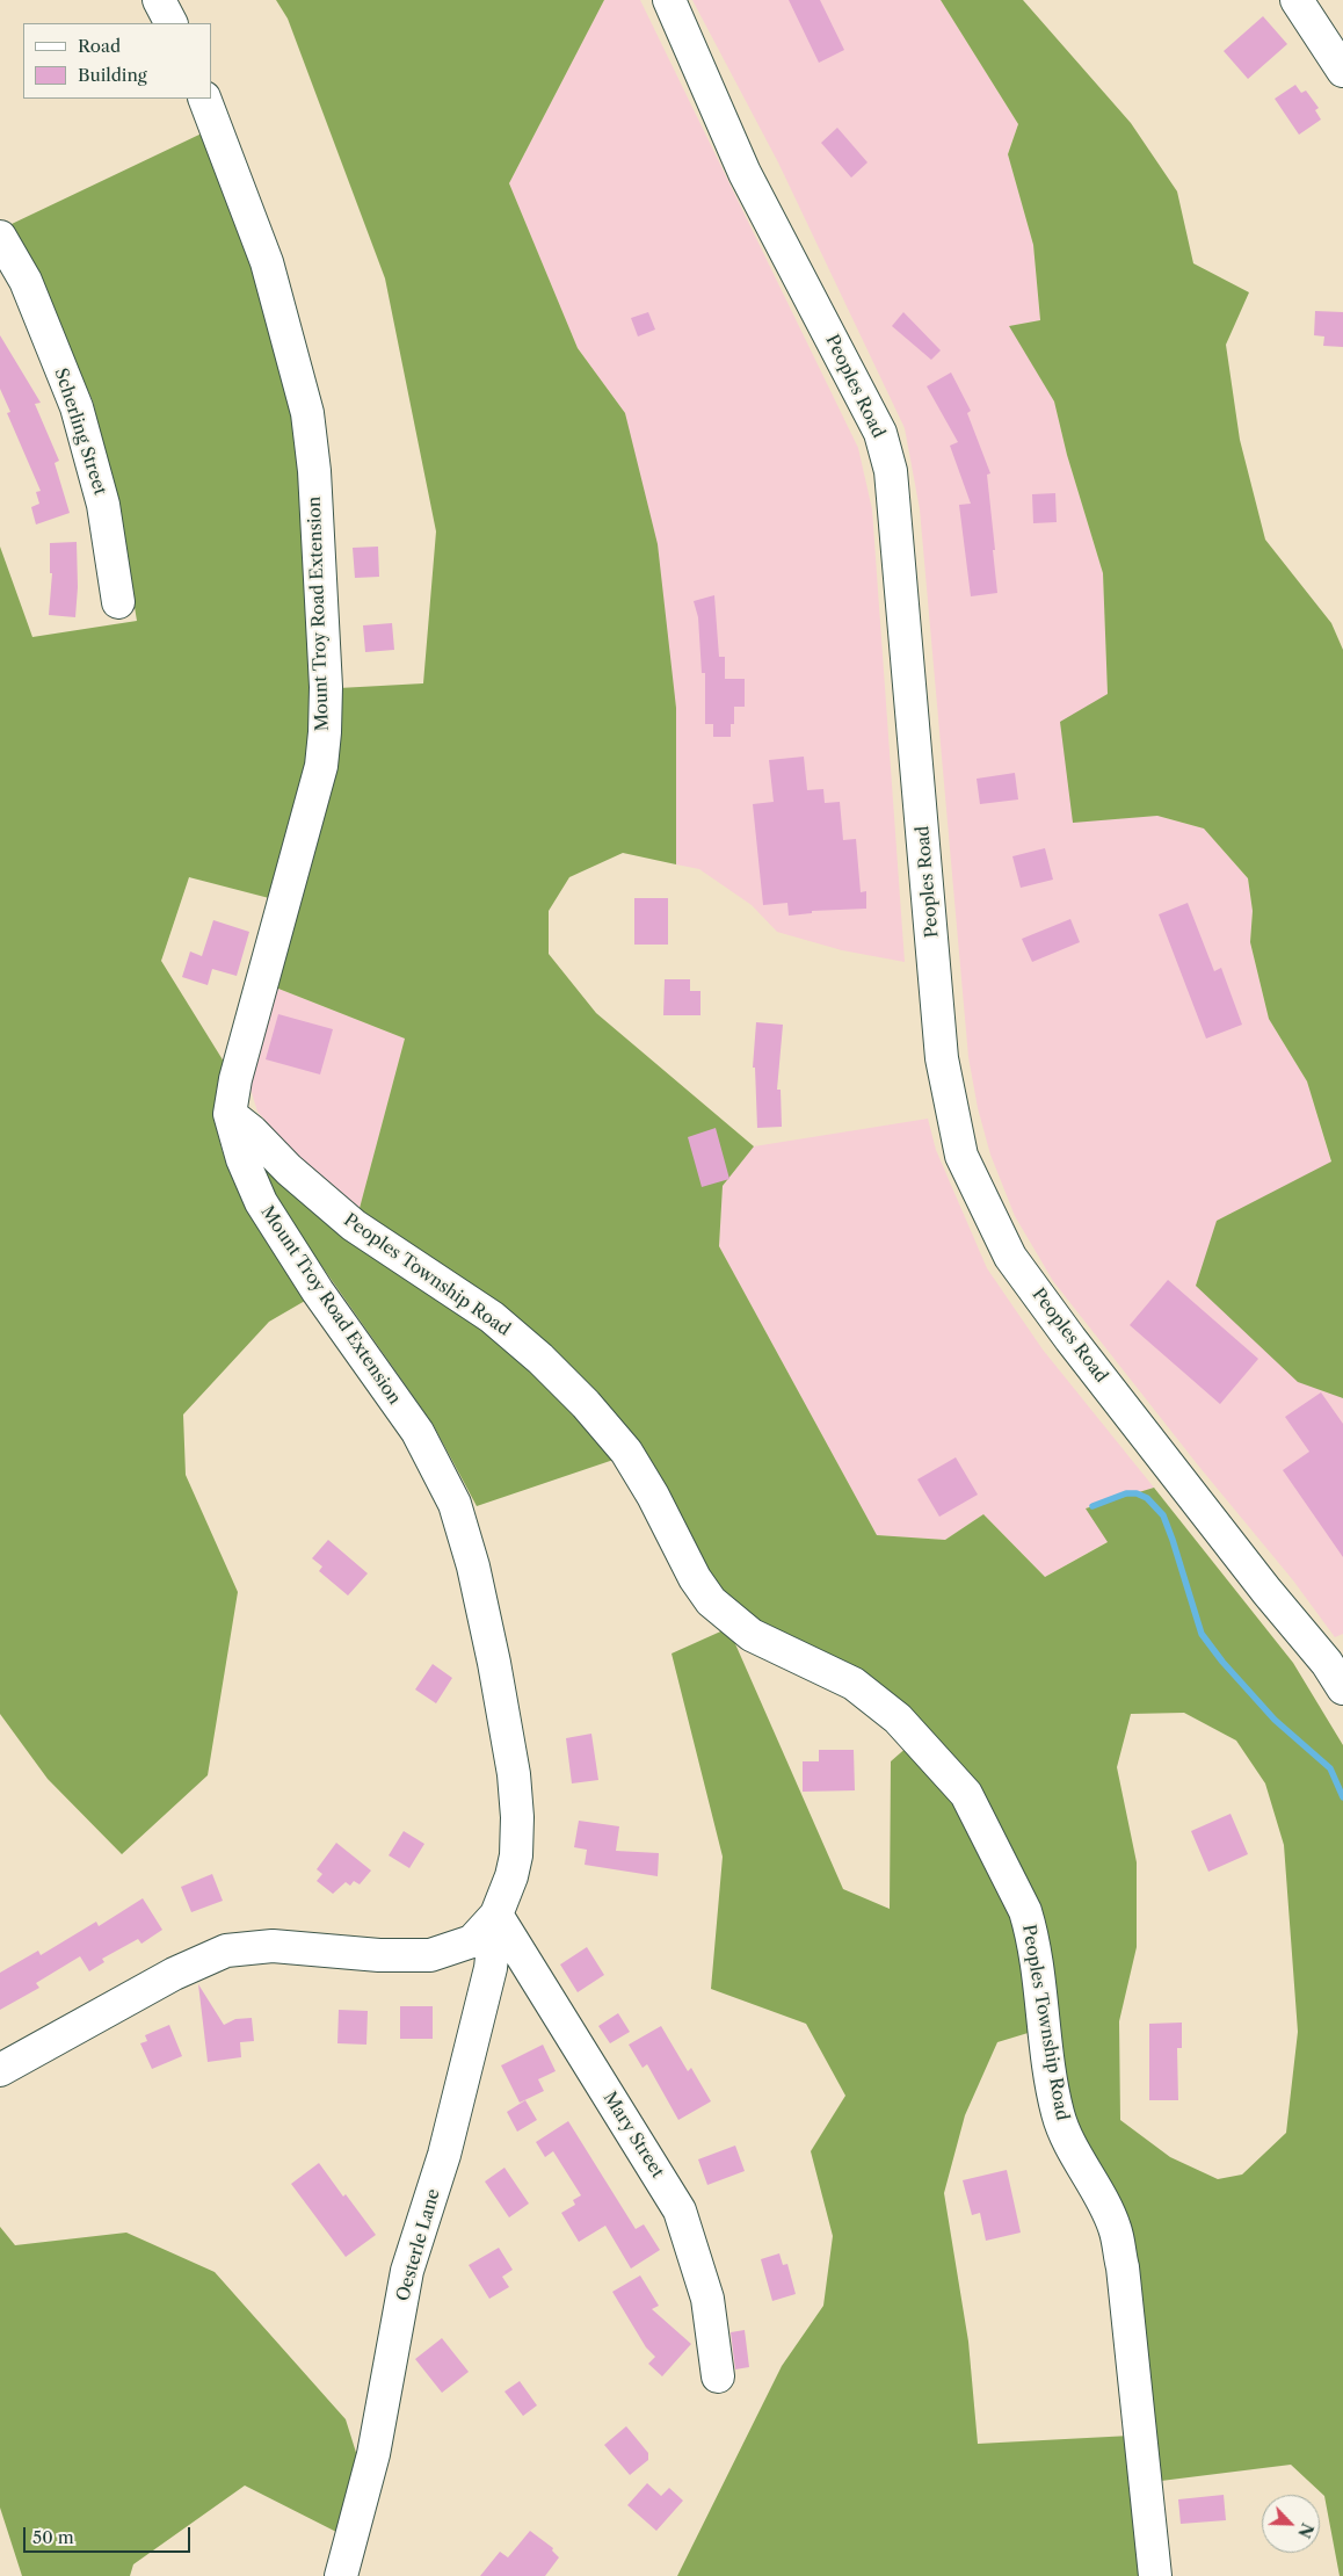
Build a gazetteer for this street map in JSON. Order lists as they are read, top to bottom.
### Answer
{
  "streets": {
    "street": [
      "Peoples Road",
      "Scherling Street",
      "Mount Troy Road Extension",
      "Peoples Township Road",
      "Mary Street",
      "Oesterle Lane"
    ]
  },
  "crossings": [
    ["Mount Troy Road Extension", "Peoples Township Road"],
    ["Mount Troy Road Extension", "Mary Street"],
    ["Mount Troy Road Extension", "Oesterle Lane"],
    ["Mary Street", "Oesterle Lane"]
  ],
  "legend": ["Road", "Building"],
  "scale_bar": "50 m",
  "north": "bottom right"
}
